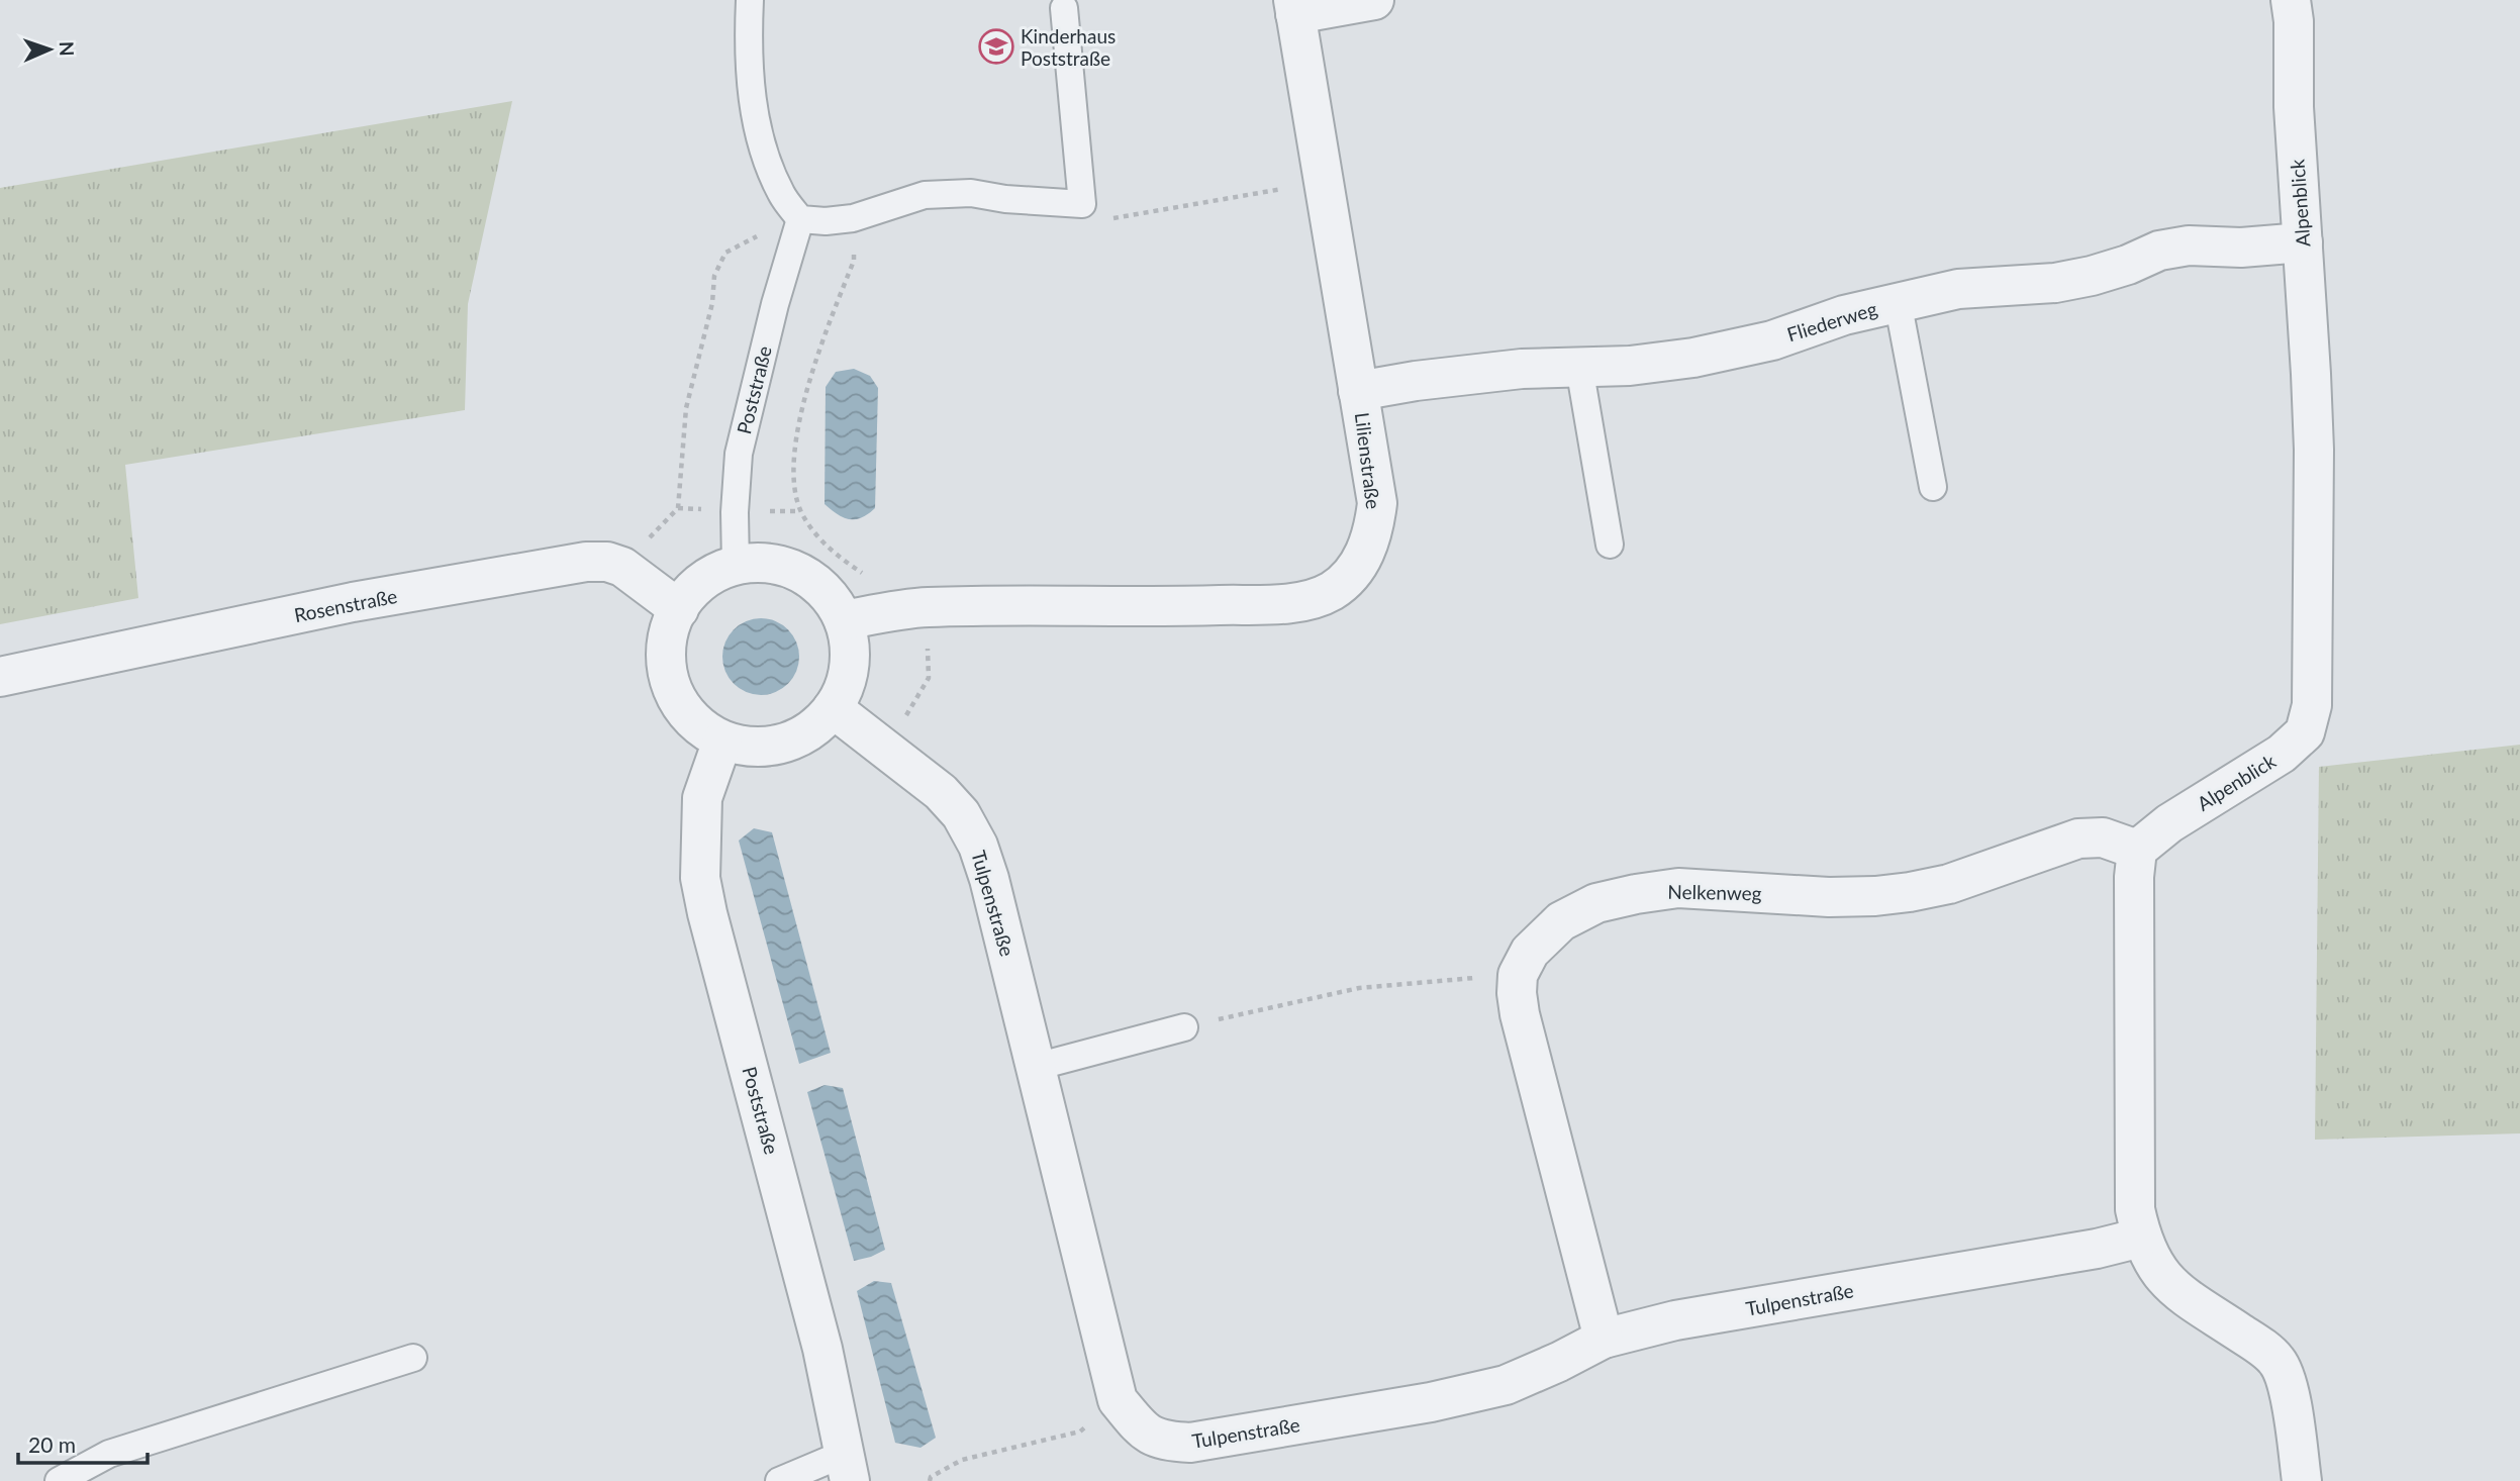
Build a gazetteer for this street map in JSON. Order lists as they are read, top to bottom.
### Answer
{
  "streets": {
    "street": [
      "Alpenblick",
      "Fliederweg",
      "Poststraße",
      "Lilienstraße",
      "Rosenstraße",
      "Nelkenweg",
      "Tulpenstraße"
    ]
  },
  "crossings": [
    ["Alpenblick", "Fliederweg"],
    ["Alpenblick", "Nelkenweg"],
    ["Fliederweg", "Lilienstraße"],
    ["Poststraße", "Lilienstraße"],
    ["Poststraße", "Rosenstraße"],
    ["Poststraße", "Tulpenstraße"],
    ["Lilienstraße", "Rosenstraße"],
    ["Lilienstraße", "Tulpenstraße"],
    ["Rosenstraße", "Tulpenstraße"]
  ],
  "places": {
    "school or university": ["Kinderhaus Poststraße"]
  },
  "scale_bar": "20 m",
  "north": "right"
}
